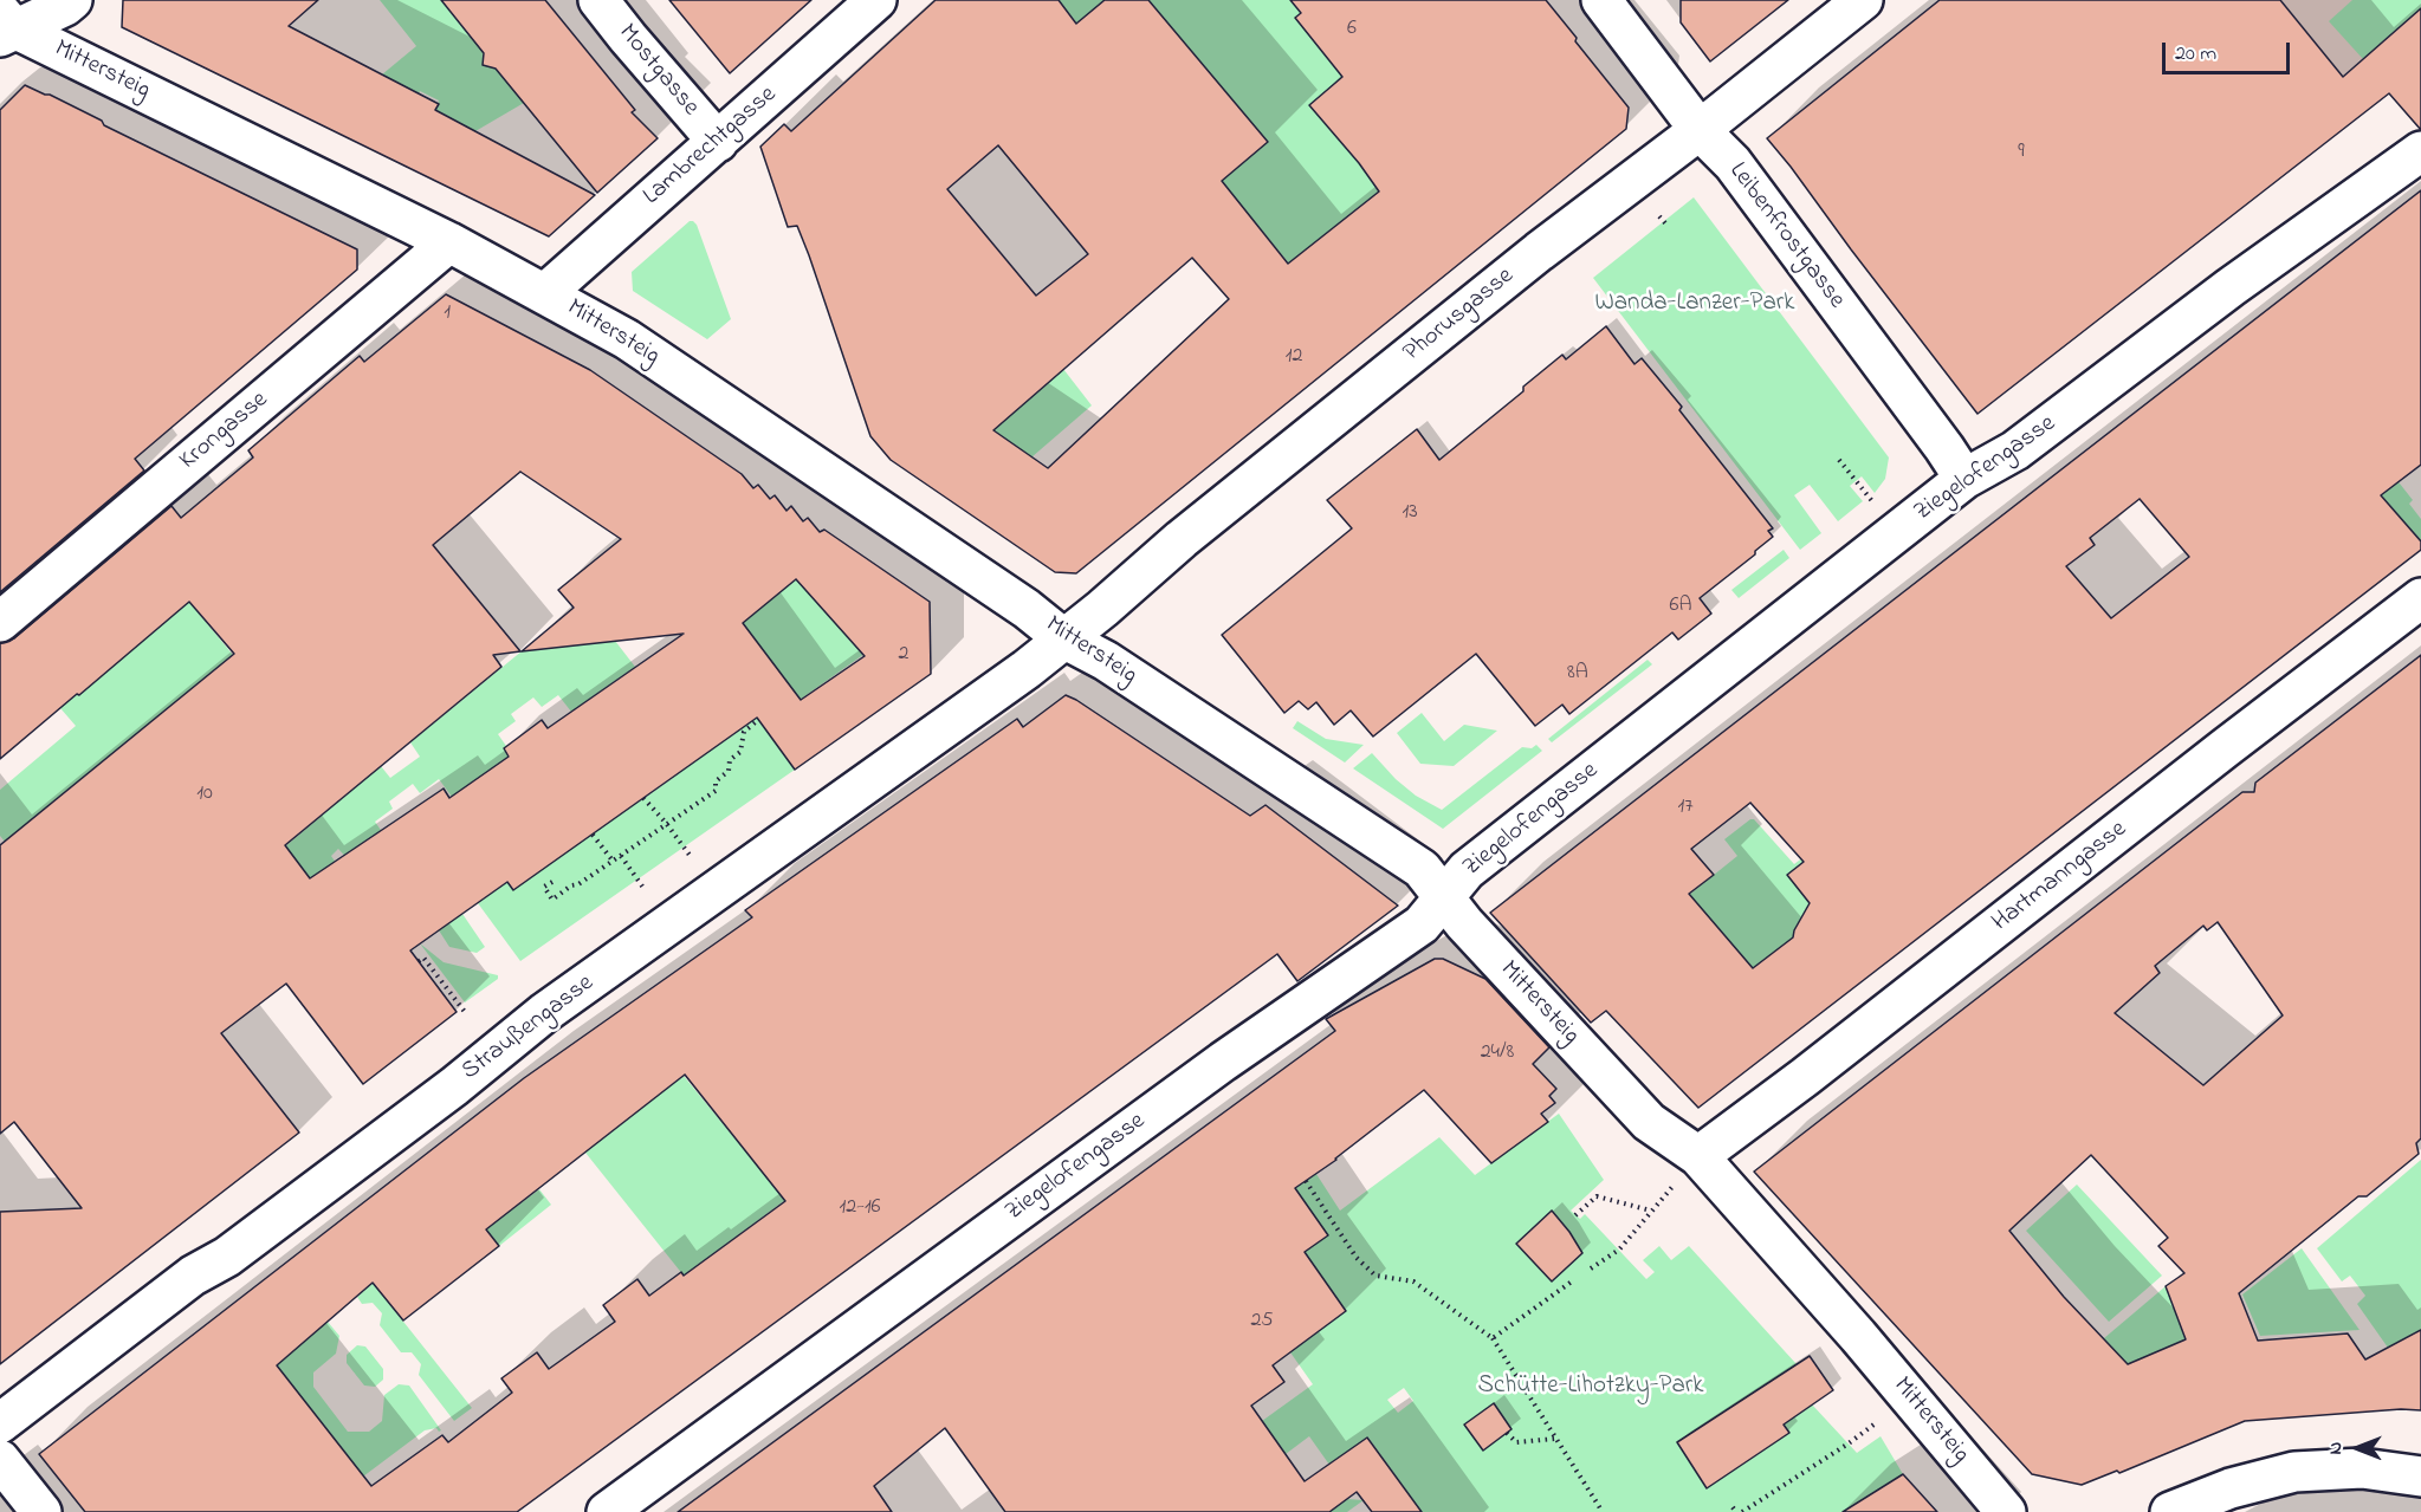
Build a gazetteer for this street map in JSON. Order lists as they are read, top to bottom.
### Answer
{
  "streets": {
    "street": [
      "Mittersteig",
      "Mostgasse",
      "Lambrechtgasse",
      "Leibenfrostgasse",
      "Phorusgasse",
      "Krongasse",
      "Ziegelofengasse",
      "Hartmanngasse",
      "Straußengasse"
    ]
  },
  "crossings": [
    ["Mittersteig", "Lambrechtgasse"],
    ["Mittersteig", "Phorusgasse"],
    ["Mittersteig", "Krongasse"],
    ["Mittersteig", "Ziegelofengasse"],
    ["Mittersteig", "Hartmanngasse"],
    ["Mittersteig", "Straußengasse"],
    ["Mostgasse", "Lambrechtgasse"],
    ["Leibenfrostgasse", "Phorusgasse"],
    ["Leibenfrostgasse", "Ziegelofengasse"],
    ["Phorusgasse", "Straußengasse"]
  ],
  "parks": ["Wanda-Lanzer-Park", "Schütte-Lihotzky-Park"],
  "house_numbers": [
    "6",
    "9",
    "1",
    "12",
    "13",
    "6A",
    "2",
    "8A",
    "10",
    "17",
    "24/8",
    "12-16",
    "25"
  ],
  "scale_bar": "20 m",
  "north": "left"
}
